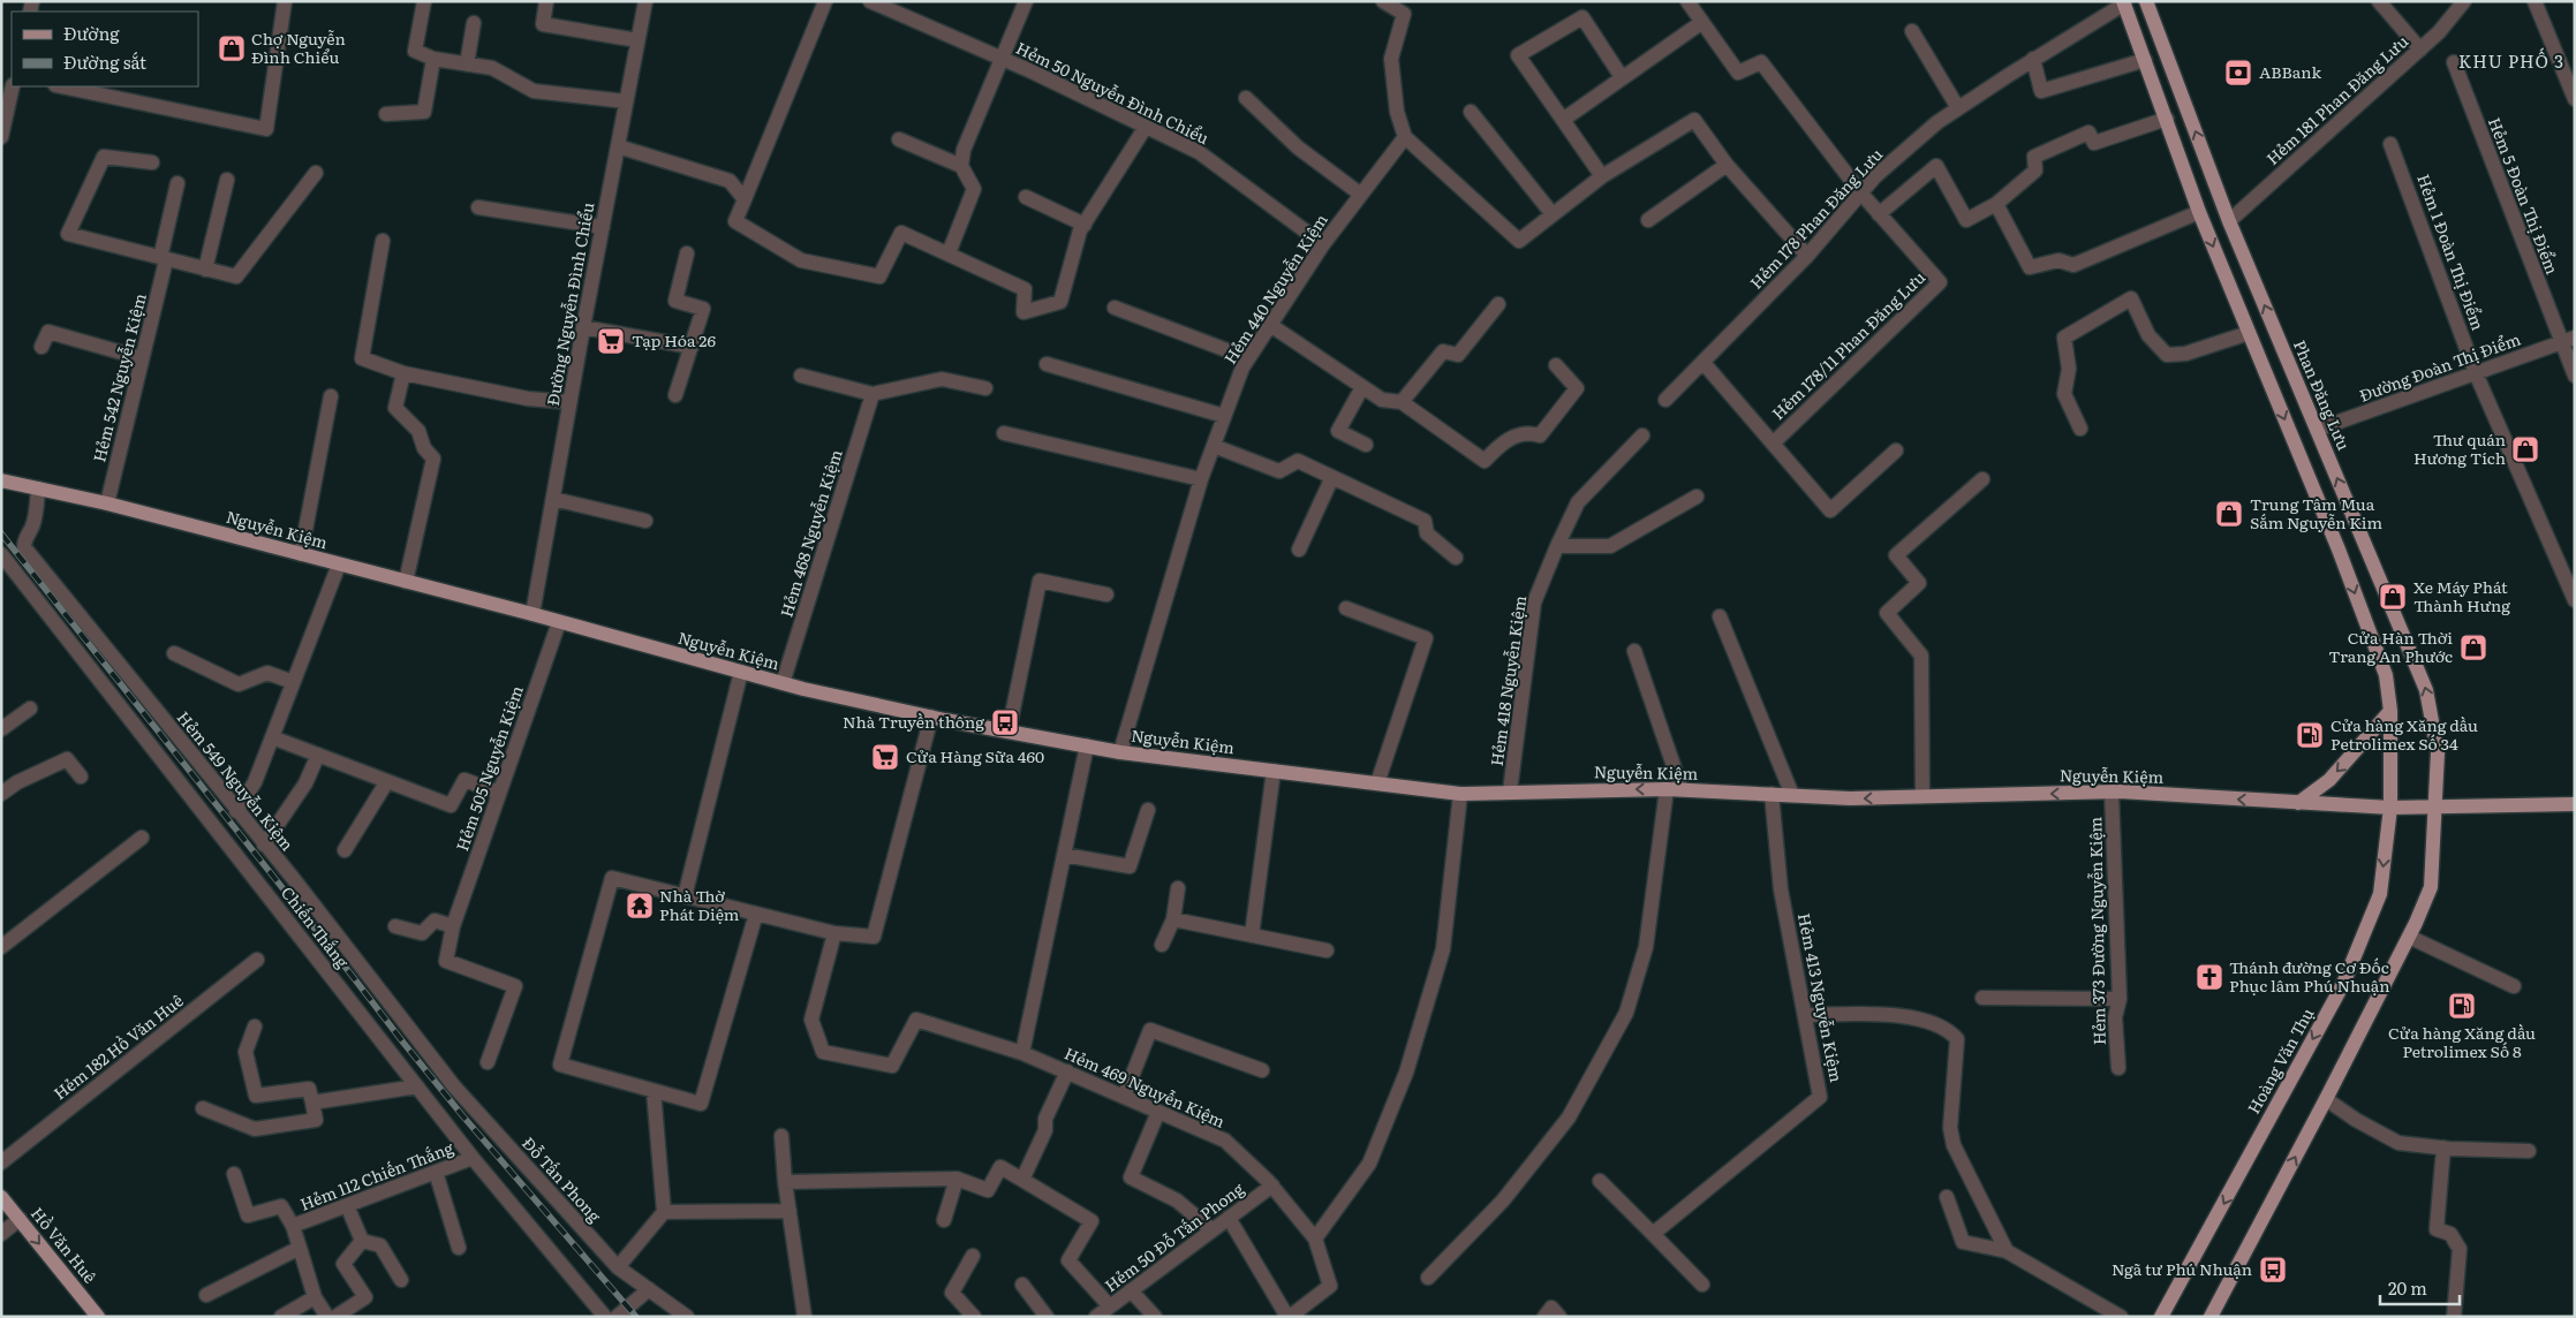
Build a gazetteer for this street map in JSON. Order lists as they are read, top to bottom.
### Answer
{
  "streets": {
    "main road": [
      "Phan Đăng Lưu",
      "Nguyễn Kiệm",
      "Hoàng Văn Thụ",
      "Hồ Văn Huê"
    ],
    "street": [
      "Hẻm 50 Nguyễn Đình Chiểu",
      "Hẻm 181 Phan Đăng Lưu",
      "Hẻm 5 Đoàn Thị Điểm",
      "Hẻm 178 Phan Đăng Lưu",
      "Hẻm 1 Đoàn Thị Điểm",
      "Hẻm 440 Nguyễn Kiệm",
      "Đường Nguyễn Đình Chiểu",
      "Hẻm 178/11 Phan Đăng Lưu",
      "Đường Đoàn Thị Điểm",
      "Hẻm 542 Nguyễn Kiệm",
      "Hẻm 468 Nguyễn Kiệm",
      "Hẻm 418 Nguyễn Kiệm",
      "Hẻm 505 Nguyễn Kiệm",
      "Hẻm 549 Nguyễn Kiệm",
      "Chiến Thắng",
      "Hẻm 373 Đường Nguyễn Kiệm",
      "Hẻm 413 Nguyễn Kiệm",
      "Hẻm 182 Hồ Văn Huê",
      "Hẻm 469 Nguyễn Kiệm",
      "Hẻm 112 Chiến Thắng",
      "Đỗ Tấn Phong",
      "Hẻm 50 Đỗ Tấn Phong"
    ]
  },
  "crossings": [
    ["Hẻm 50 Nguyễn Đình Chiểu", "Hẻm 440 Nguyễn Kiệm"],
    ["Hẻm 181 Phan Đăng Lưu", "Phan Đăng Lưu"],
    ["Hẻm 5 Đoàn Thị Điểm", "Đường Đoàn Thị Điểm"],
    ["Hẻm 178 Phan Đăng Lưu", "Hẻm 178/11 Phan Đăng Lưu"],
    ["Hẻm 1 Đoàn Thị Điểm", "Đường Đoàn Thị Điểm"],
    ["Hẻm 440 Nguyễn Kiệm", "Nguyễn Kiệm"],
    ["Đường Nguyễn Đình Chiểu", "Nguyễn Kiệm"],
    ["Đường Đoàn Thị Điểm", "Phan Đăng Lưu"],
    ["Hẻm 542 Nguyễn Kiệm", "Nguyễn Kiệm"],
    ["Phan Đăng Lưu", "Nguyễn Kiệm"],
    ["Nguyễn Kiệm", "Hẻm 468 Nguyễn Kiệm"],
    ["Nguyễn Kiệm", "Hẻm 418 Nguyễn Kiệm"],
    ["Nguyễn Kiệm", "Hẻm 505 Nguyễn Kiệm"],
    ["Nguyễn Kiệm", "Hẻm 549 Nguyễn Kiệm"],
    ["Nguyễn Kiệm", "Hẻm 373 Đường Nguyễn Kiệm"],
    ["Nguyễn Kiệm", "Hẻm 413 Nguyễn Kiệm"],
    ["Nguyễn Kiệm", "Hoàng Văn Thụ"],
    ["Hẻm 549 Nguyễn Kiệm", "Đỗ Tấn Phong"],
    ["Chiến Thắng", "Hẻm 112 Chiến Thắng"],
    ["Hẻm 469 Nguyễn Kiệm", "Hẻm 50 Đỗ Tấn Phong"]
  ],
  "one_way": ["Hồ Văn Huê"],
  "districts": ["KHU PHỐ 3"],
  "places": {
    "shop": [
      "Chợ Nguyễn Đình Chiểu",
      "Thư quán Hương Tích",
      "Trung Tâm Mua Sắm Nguyễn Kim",
      "Xe Máy Phát Thành Hưng",
      "Cửa Hàn Thời Trang An Phước"
    ],
    "bank": ["ABBank"],
    "supermarket": ["Tạp Hóa 26", "Cửa Hàng Sữa 460"],
    "bus stop": ["Nhà Truyền thông", "Ngã tư Phú Nhuận"],
    "fuel station": ["Cửa hàng Xăng dầu Petrolimex Số 34", "Cửa hàng Xăng dầu Petrolimex Số 8"],
    "temple": ["Nhà Thờ Phát Diệm"],
    "church": ["Thánh đường Cơ Đốc Phục lâm Phú Nhuận"]
  },
  "legend": ["Đường", "Đường sắt"],
  "scale_bar": "20 m"
}
